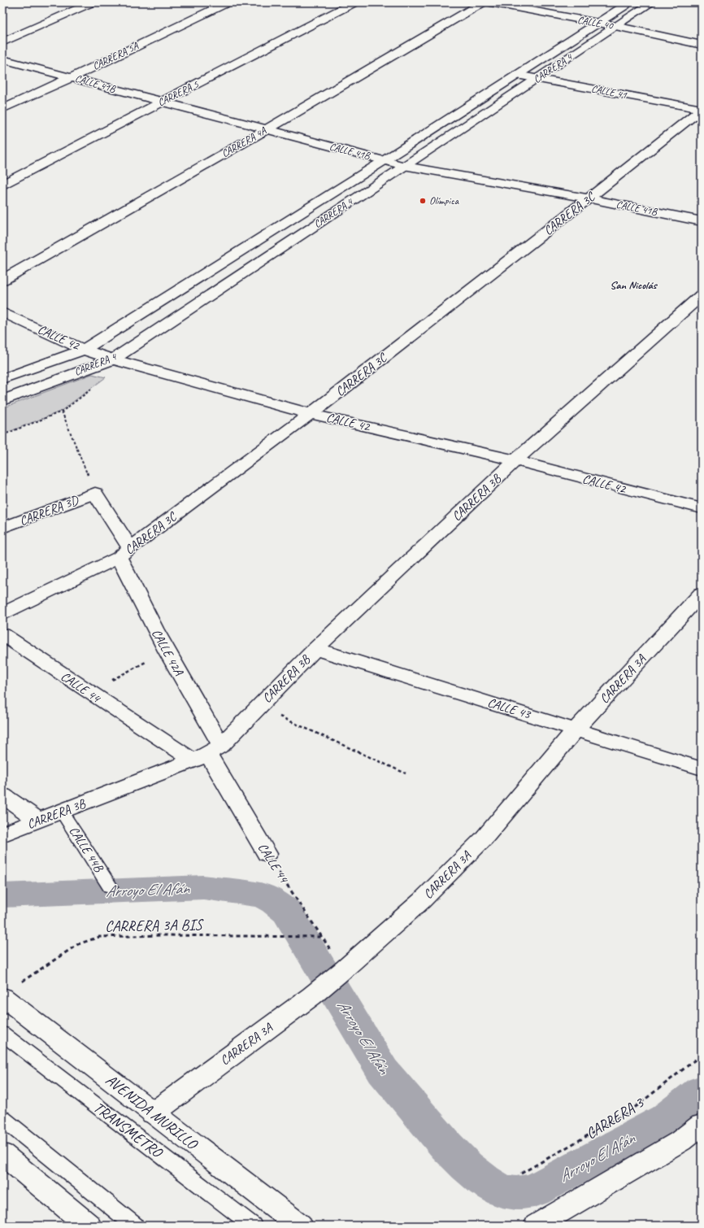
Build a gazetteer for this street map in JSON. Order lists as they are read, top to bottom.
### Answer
{
  "streets": {
    "street": [
      "CALLE 40",
      "CARRERA 5A",
      "CARRERA 4",
      "CALLE 41B",
      "CALLE 41",
      "CARRERA 5",
      "CARRERA 4A",
      "CARRERA 3C",
      "CALLE 42",
      "CARRERA 3B",
      "CARRERA 3D",
      "CALLE 42A",
      "CARRERA 3A",
      "CALLE 44",
      "CALLE 43",
      "AVENIDA MURILLO"
    ],
    "lane": ["CALLE 44B", "TRANSMETRO"],
    "path": ["CARRERA 3A BIS", "CARRERA 3"]
  },
  "crossings": [
    ["CALLE 40", "CARRERA 4"],
    ["CARRERA 5A", "CALLE 41B"],
    ["CARRERA 4", "CALLE 41B"],
    ["CARRERA 4", "CALLE 41"],
    ["CARRERA 4", "CALLE 42"],
    ["CALLE 41B", "CARRERA 5"],
    ["CALLE 41B", "CARRERA 4A"],
    ["CALLE 41B", "CARRERA 3C"],
    ["CALLE 41", "CARRERA 3C"],
    ["CARRERA 3C", "CALLE 42"],
    ["CARRERA 3C", "CALLE 42A"],
    ["CALLE 42", "CARRERA 3B"],
    ["CARRERA 3B", "CALLE 42A"],
    ["CARRERA 3B", "CALLE 44"],
    ["CARRERA 3B", "CALLE 43"],
    ["CARRERA 3B", "CALLE 44B"],
    ["CARRERA 3D", "CALLE 42A"],
    ["CALLE 42A", "CALLE 44"],
    ["CARRERA 3A", "CALLE 44"],
    ["CARRERA 3A", "CALLE 43"],
    ["CARRERA 3A", "AVENIDA MURILLO"],
    ["CALLE 44", "CARRERA 3A BIS"],
    ["CARRERA 3A BIS", "AVENIDA MURILLO"]
  ],
  "districts": ["San Nicolás"],
  "water": ["Arroyo El Afán"],
  "places": ["Olímpica"]
}
